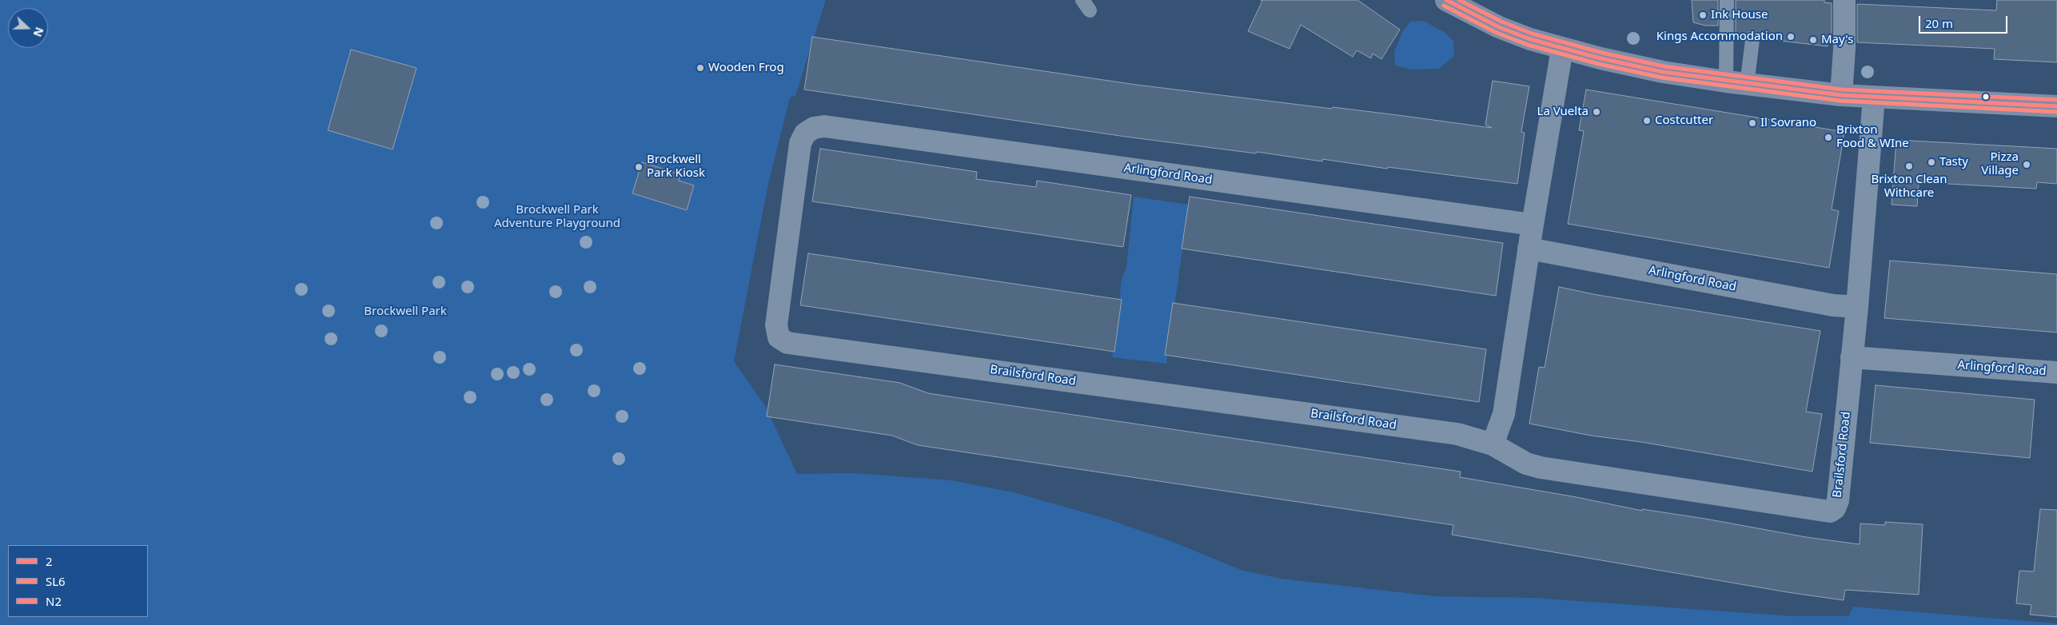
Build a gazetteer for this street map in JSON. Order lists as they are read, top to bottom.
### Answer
{
  "streets": {
    "street": ["Arlingford Road", "Brailsford Road"]
  },
  "crossings": [
    ["Arlingford Road", "Brailsford Road"]
  ],
  "parks": ["Brockwell Park Adventure Playground", "Brockwell Park"],
  "places": [
    "Ink House",
    "Kings Accommodation",
    "May's",
    "Wooden Frog",
    "La Vuelta",
    "Costcutter",
    "Il Sovrano",
    "Brixton Food & WIne",
    "Tasty",
    "Pizza Village",
    "Brixton Clean Withcare",
    "Brockwell Park Kiosk"
  ],
  "lines": ["transit line 2", "transit line N2", "transit line SL6"],
  "legend": ["2", "SL6", "N2"],
  "scale_bar": "20 m",
  "north": "right"
}
